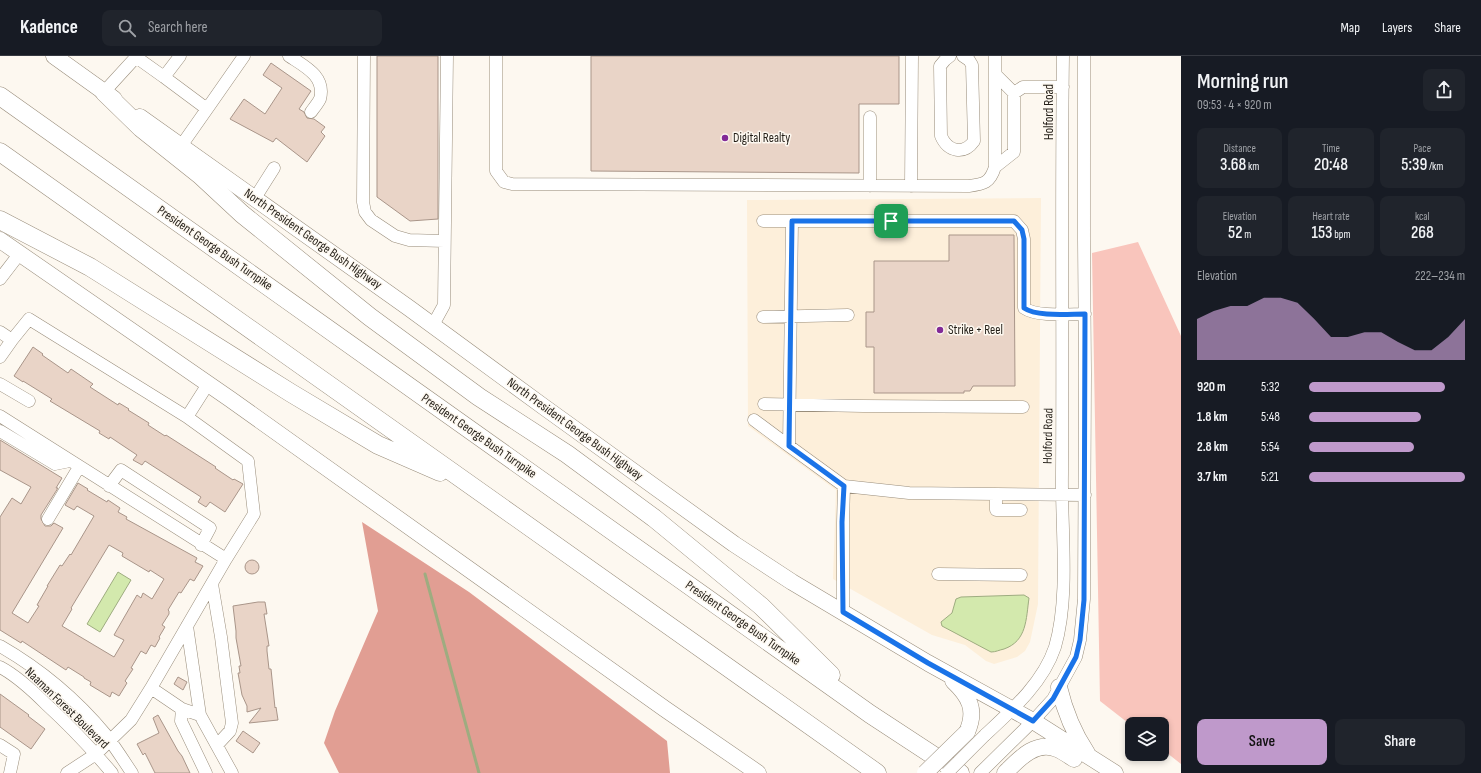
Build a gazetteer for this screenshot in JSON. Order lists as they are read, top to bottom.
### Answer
{
  "streets": {
    "highway": ["President George Bush Turnpike"],
    "main road": ["North President George Bush Highway"],
    "street": ["Holford Road", "Naaman Forest Boulevard"]
  },
  "crossings": [
    ["Holford Road", "North President George Bush Highway"]
  ],
  "places": ["Digital Realty", "Strike + Reel"],
  "page": {
    "header": "Kadence",
    "search": "Search here",
    "nav": ["Map", "Layers", "Share"],
    "heading": ["Morning run", "09:53 · 4 × 920 m"],
    "stats": [
      ["Distance", "3.68 km"],
      ["Time", "20:48"],
      ["Pace", "5:39 /km"],
      ["Elevation", "52 m"],
      ["Heart rate", "153 bpm"],
      ["kcal", "268"]
    ],
    "chart": ["Elevation", "222–234 m"],
    "list": [
      {
        "name": "920 m",
        "note": "5:32"
      },
      {
        "name": "1.8 km",
        "note": "5:48"
      },
      {
        "name": "2.8 km",
        "note": "5:54"
      },
      {
        "name": "3.7 km",
        "note": "5:21"
      }
    ],
    "buttons": ["Save", "Share"]
  }
}
